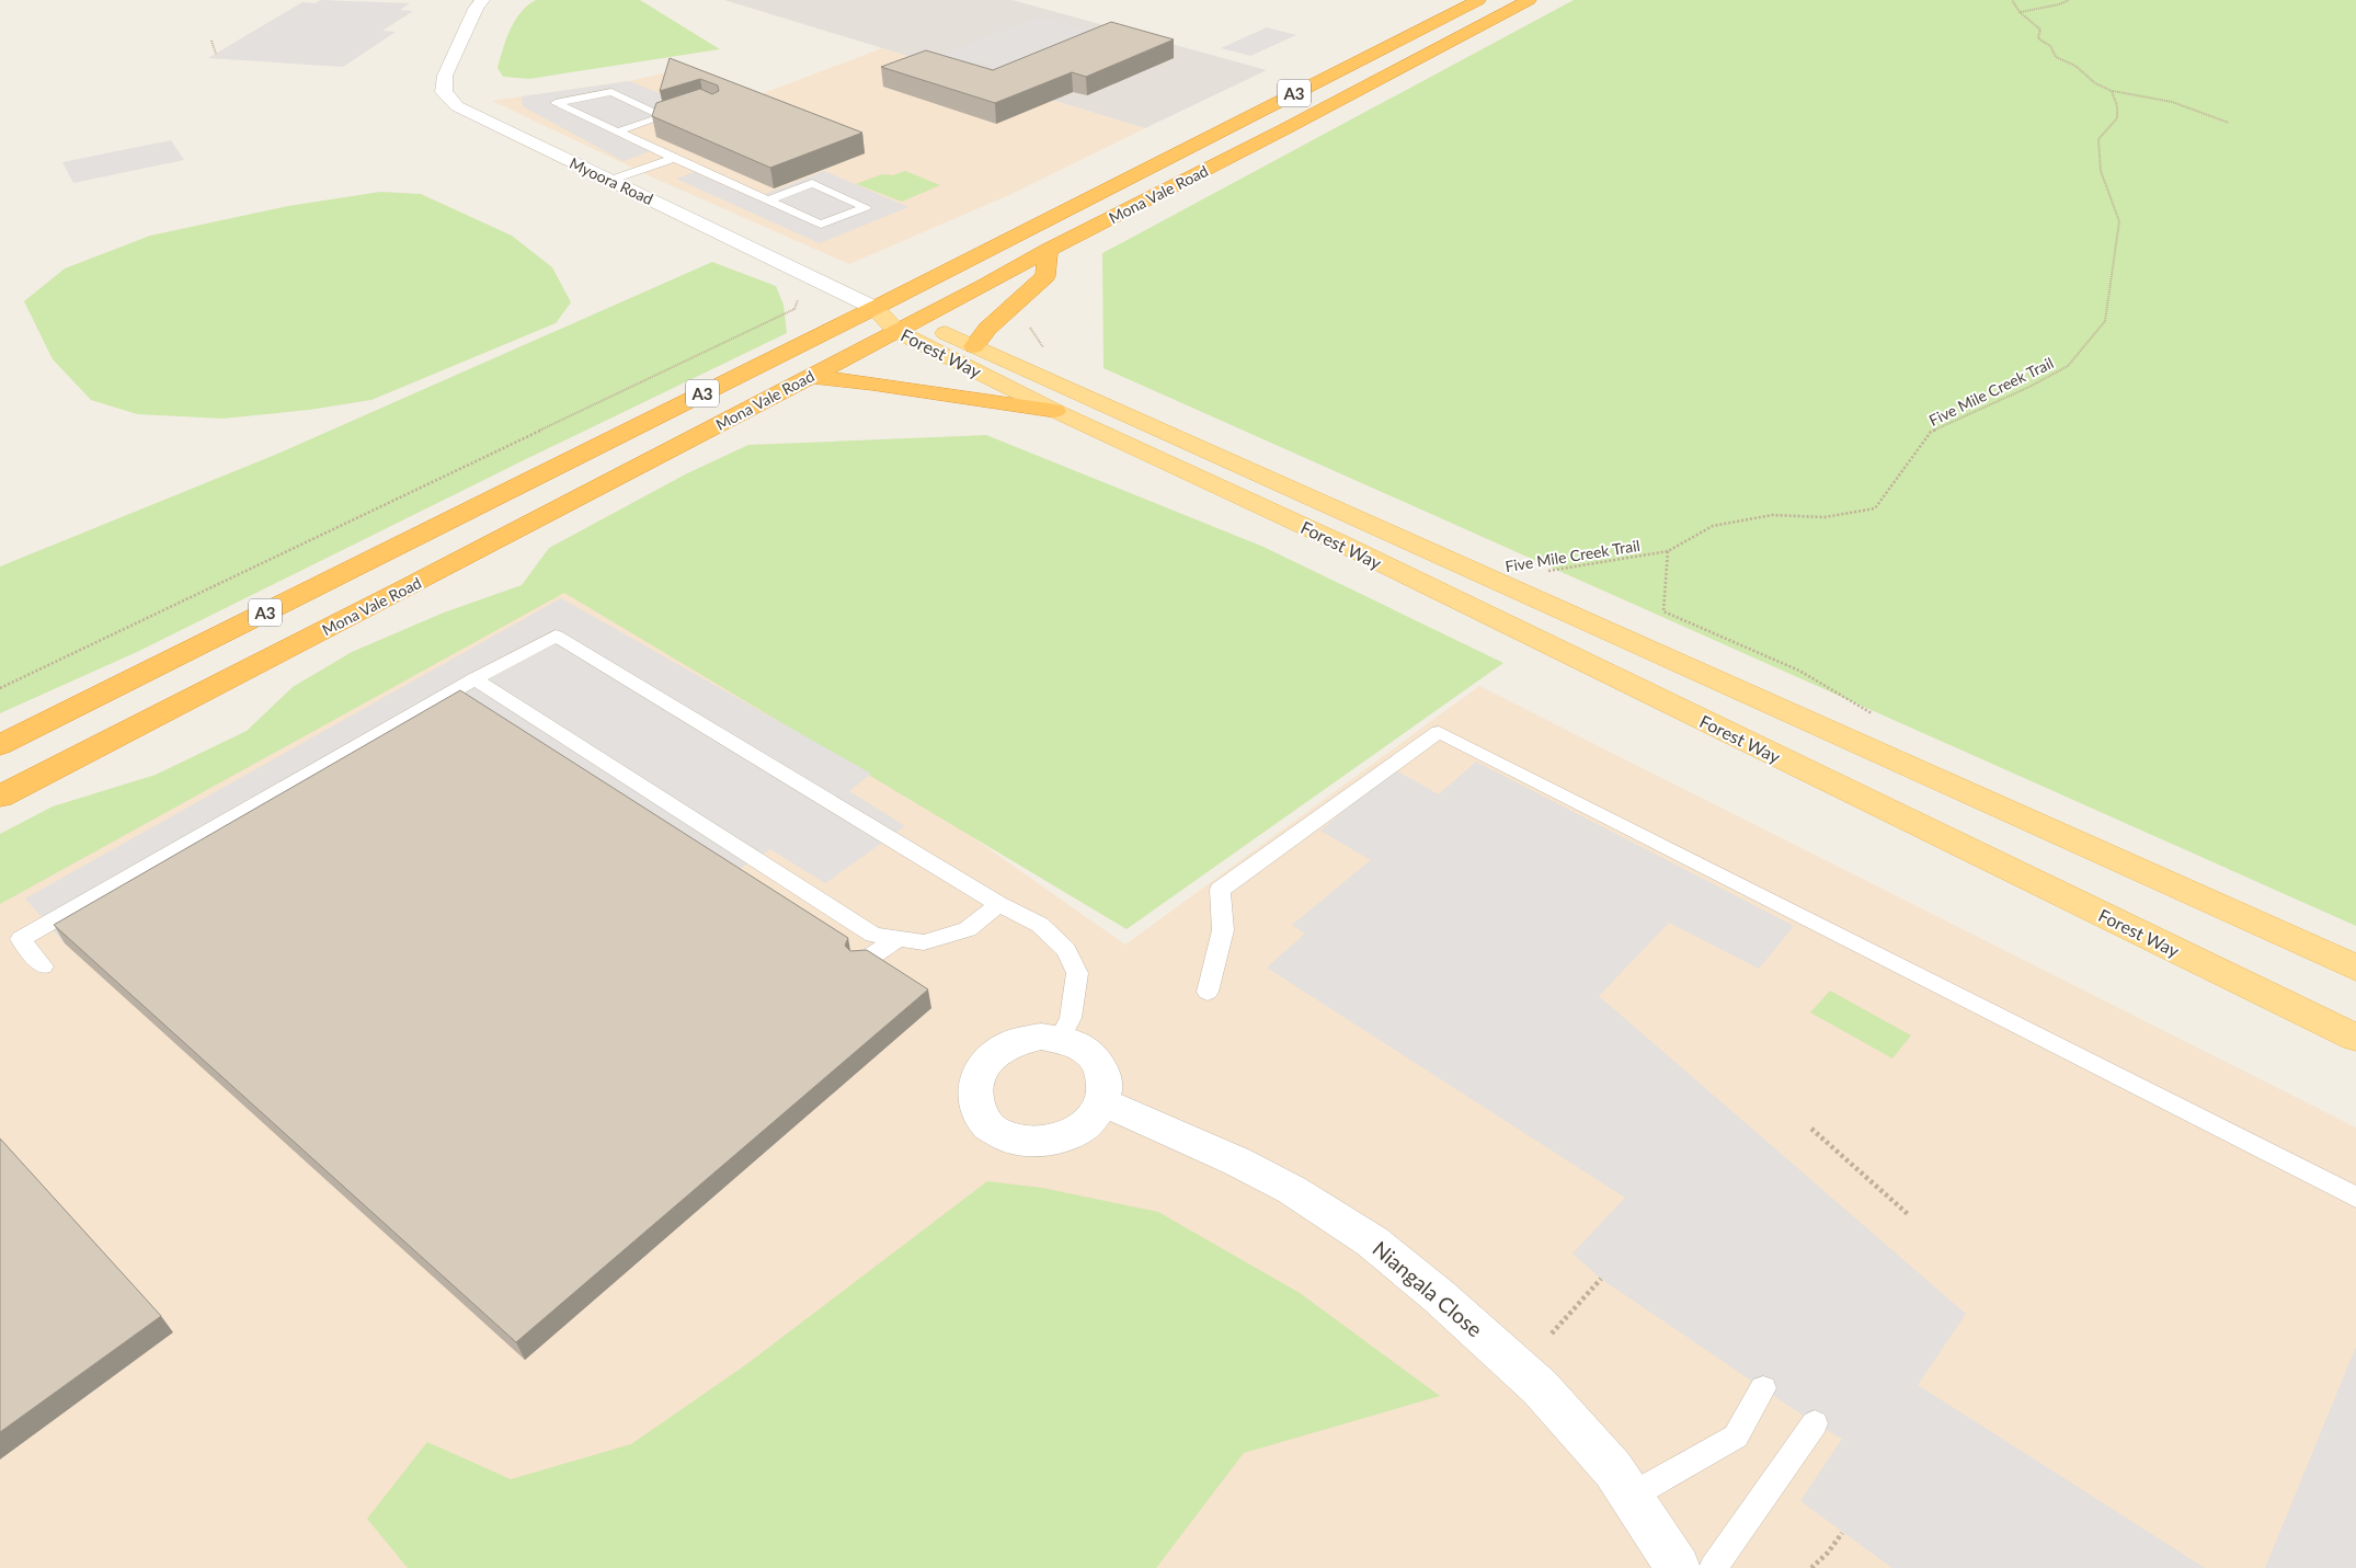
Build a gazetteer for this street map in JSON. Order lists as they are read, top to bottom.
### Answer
{
  "streets": {
    "highway": ["A3", "Mona Vale Road"],
    "main road": ["Forest Way"],
    "street": ["Myoora Road", "Niangala Close"],
    "path": ["Five Mile Creek Trail"]
  },
  "crossings": [
    ["Myoora Road", "Mona Vale Road"],
    ["Myoora Road", "Forest Way"],
    ["Mona Vale Road", "Forest Way"],
    ["Forest Way", "Five Mile Creek Trail"]
  ]
}
